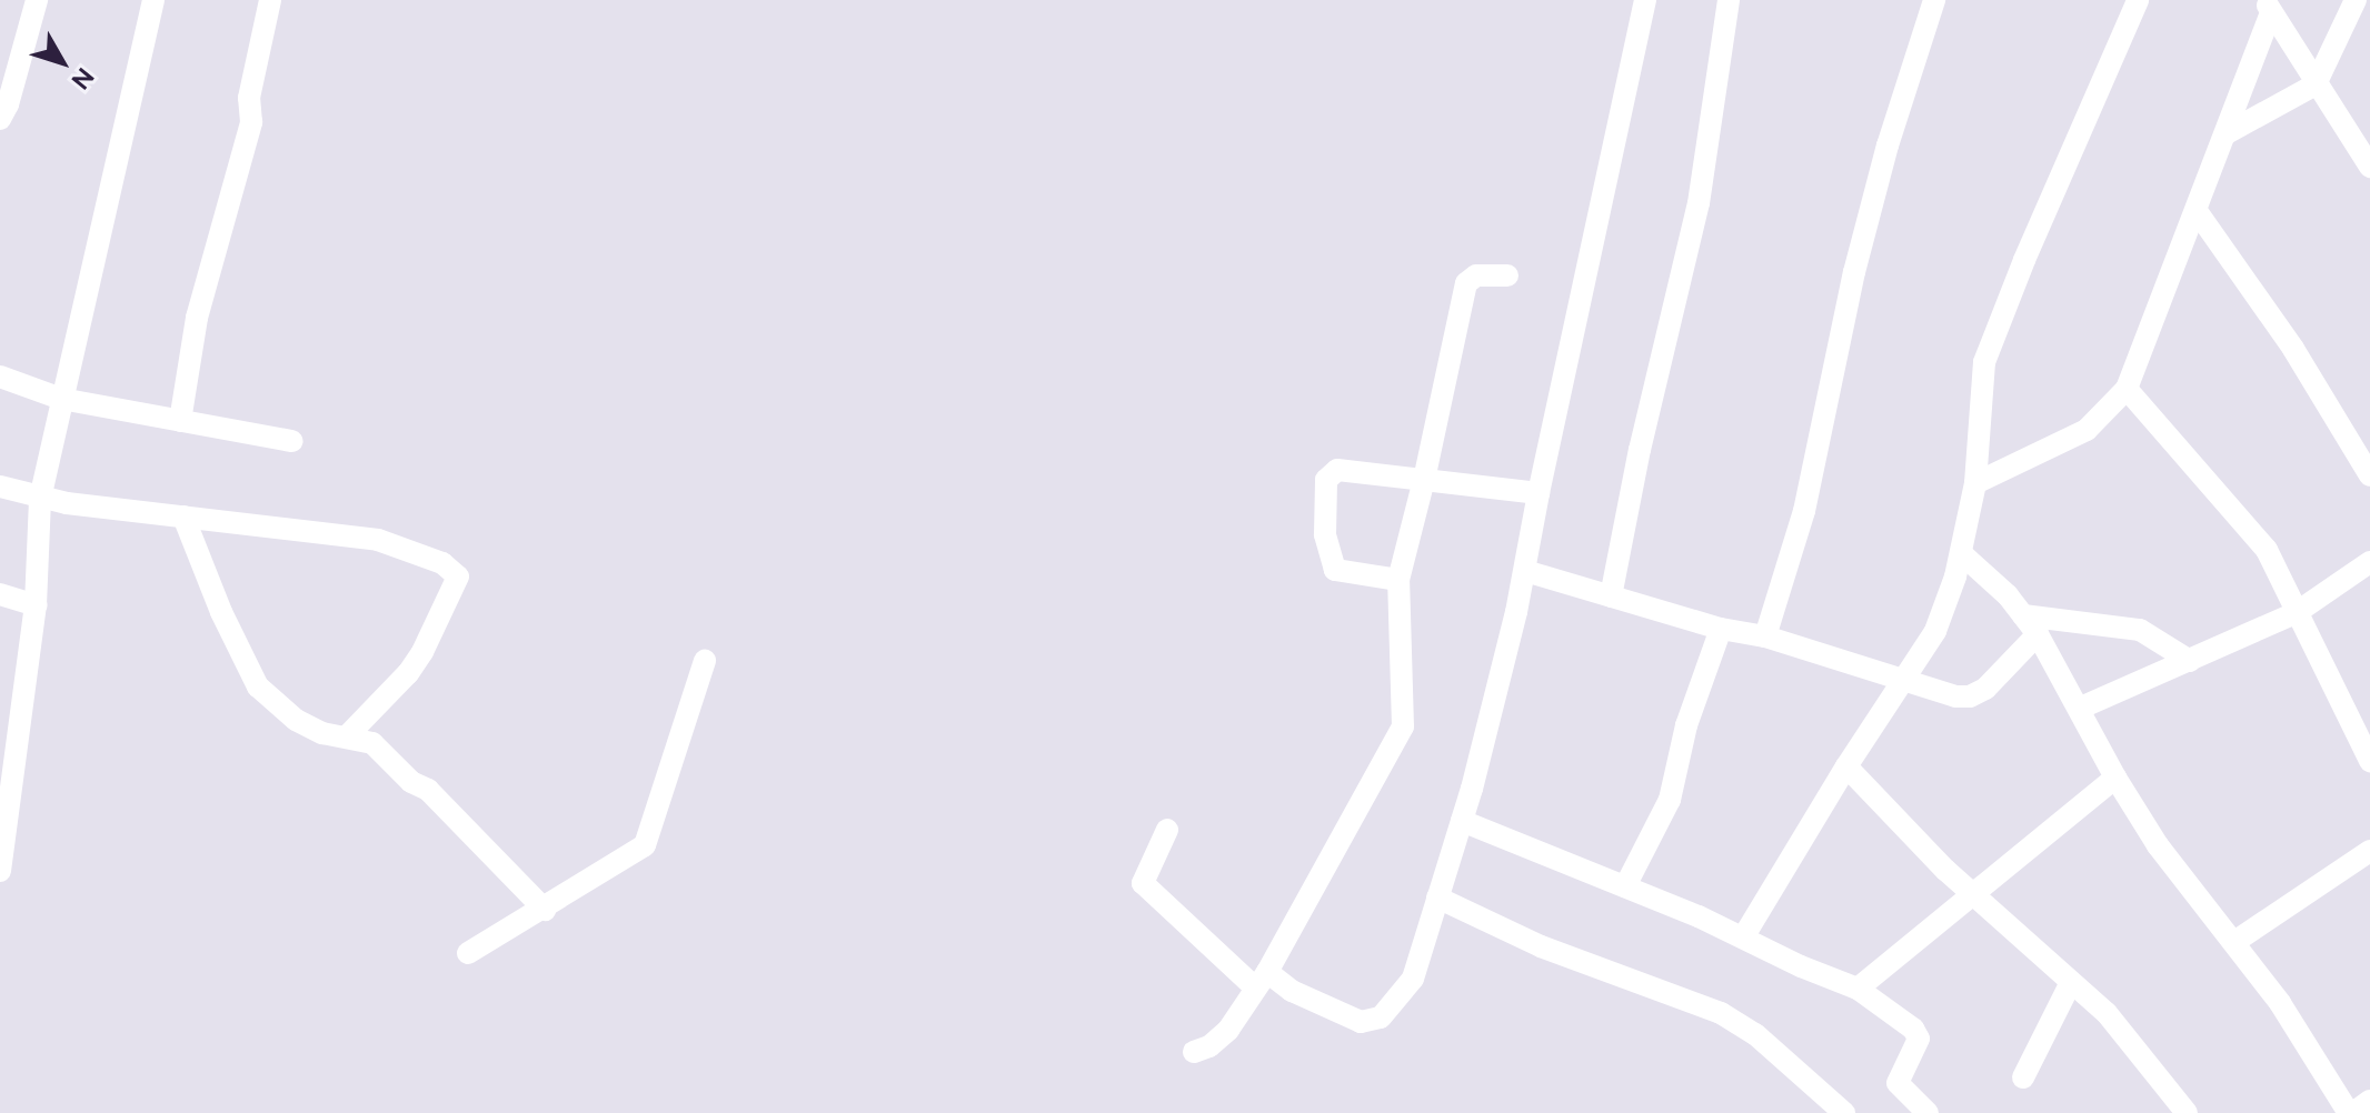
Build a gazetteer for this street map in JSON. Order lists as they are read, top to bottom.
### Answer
{
  "north": "bottom right"
}
